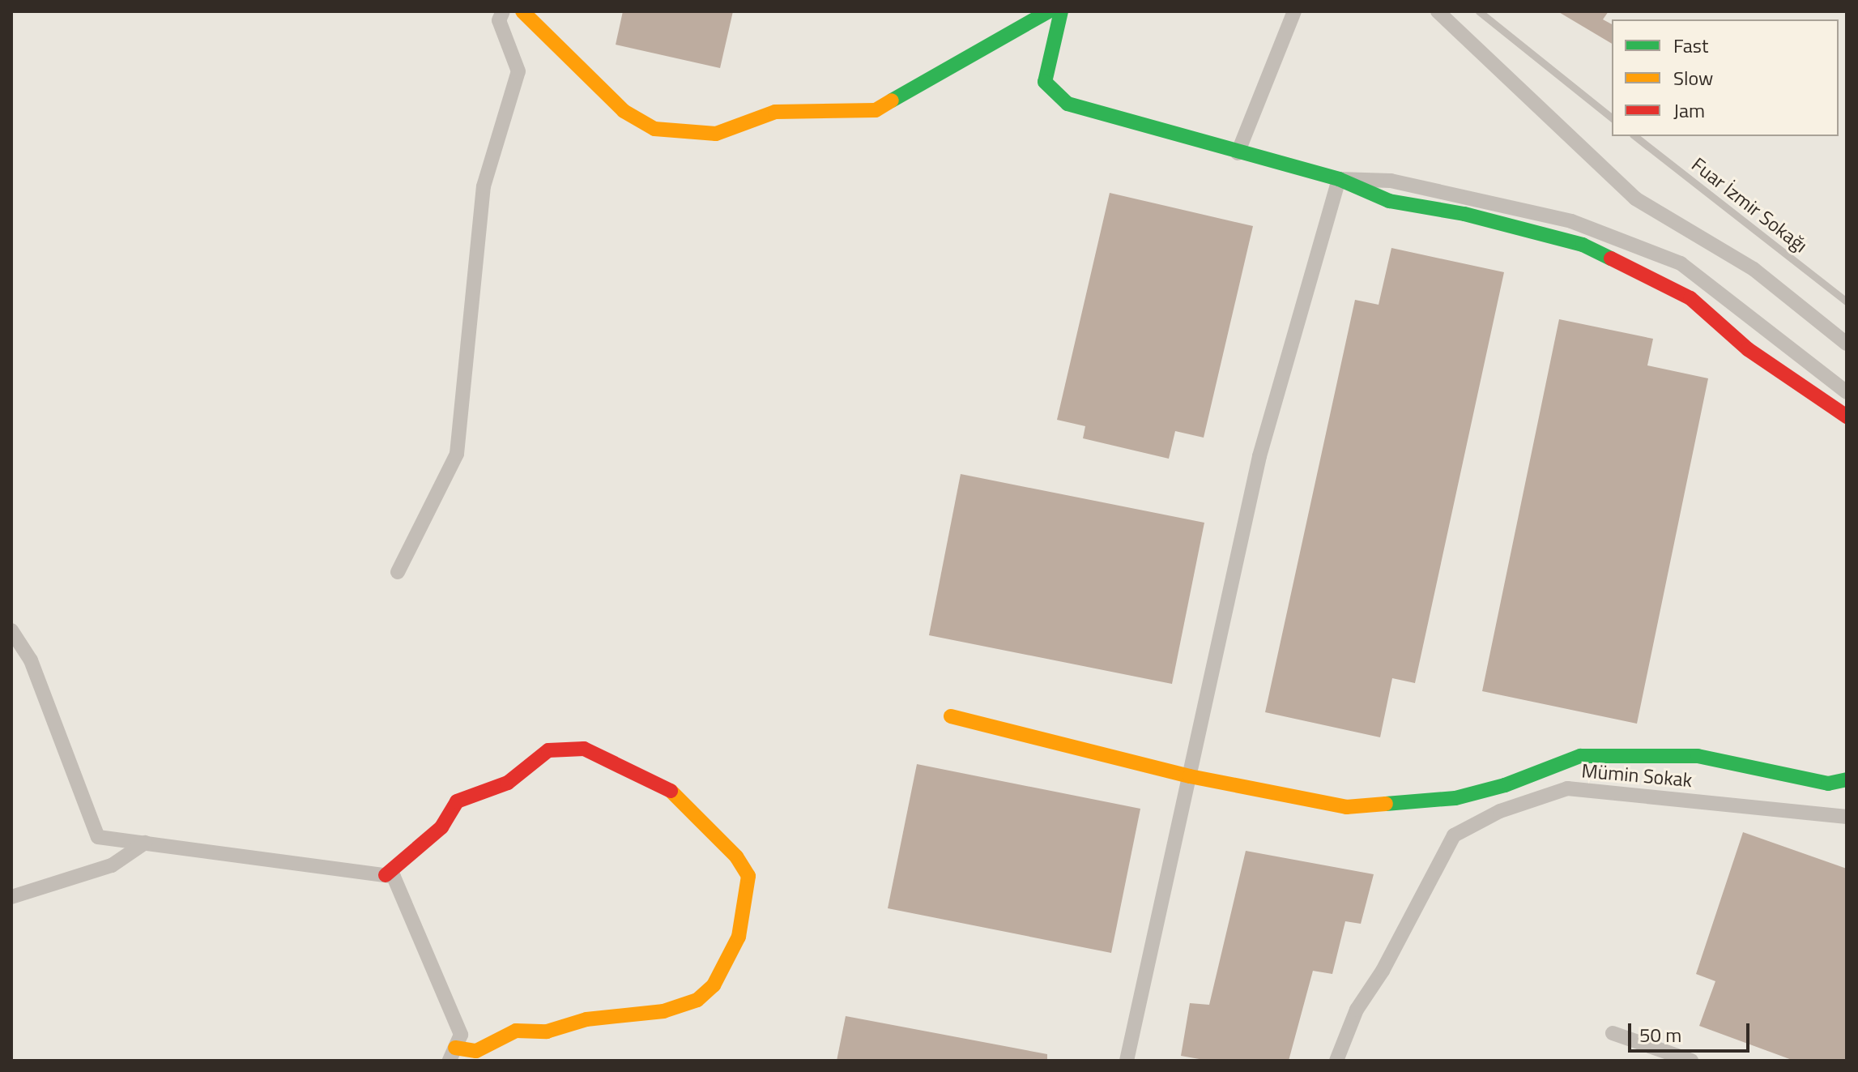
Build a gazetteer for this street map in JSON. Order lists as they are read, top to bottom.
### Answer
{
  "streets": {
    "street": ["Mümin Sokak"],
    "lane": ["Fuar İzmir Sokağı"]
  },
  "legend": ["Fast", "Slow", "Jam"],
  "scale_bar": "50 m"
}
